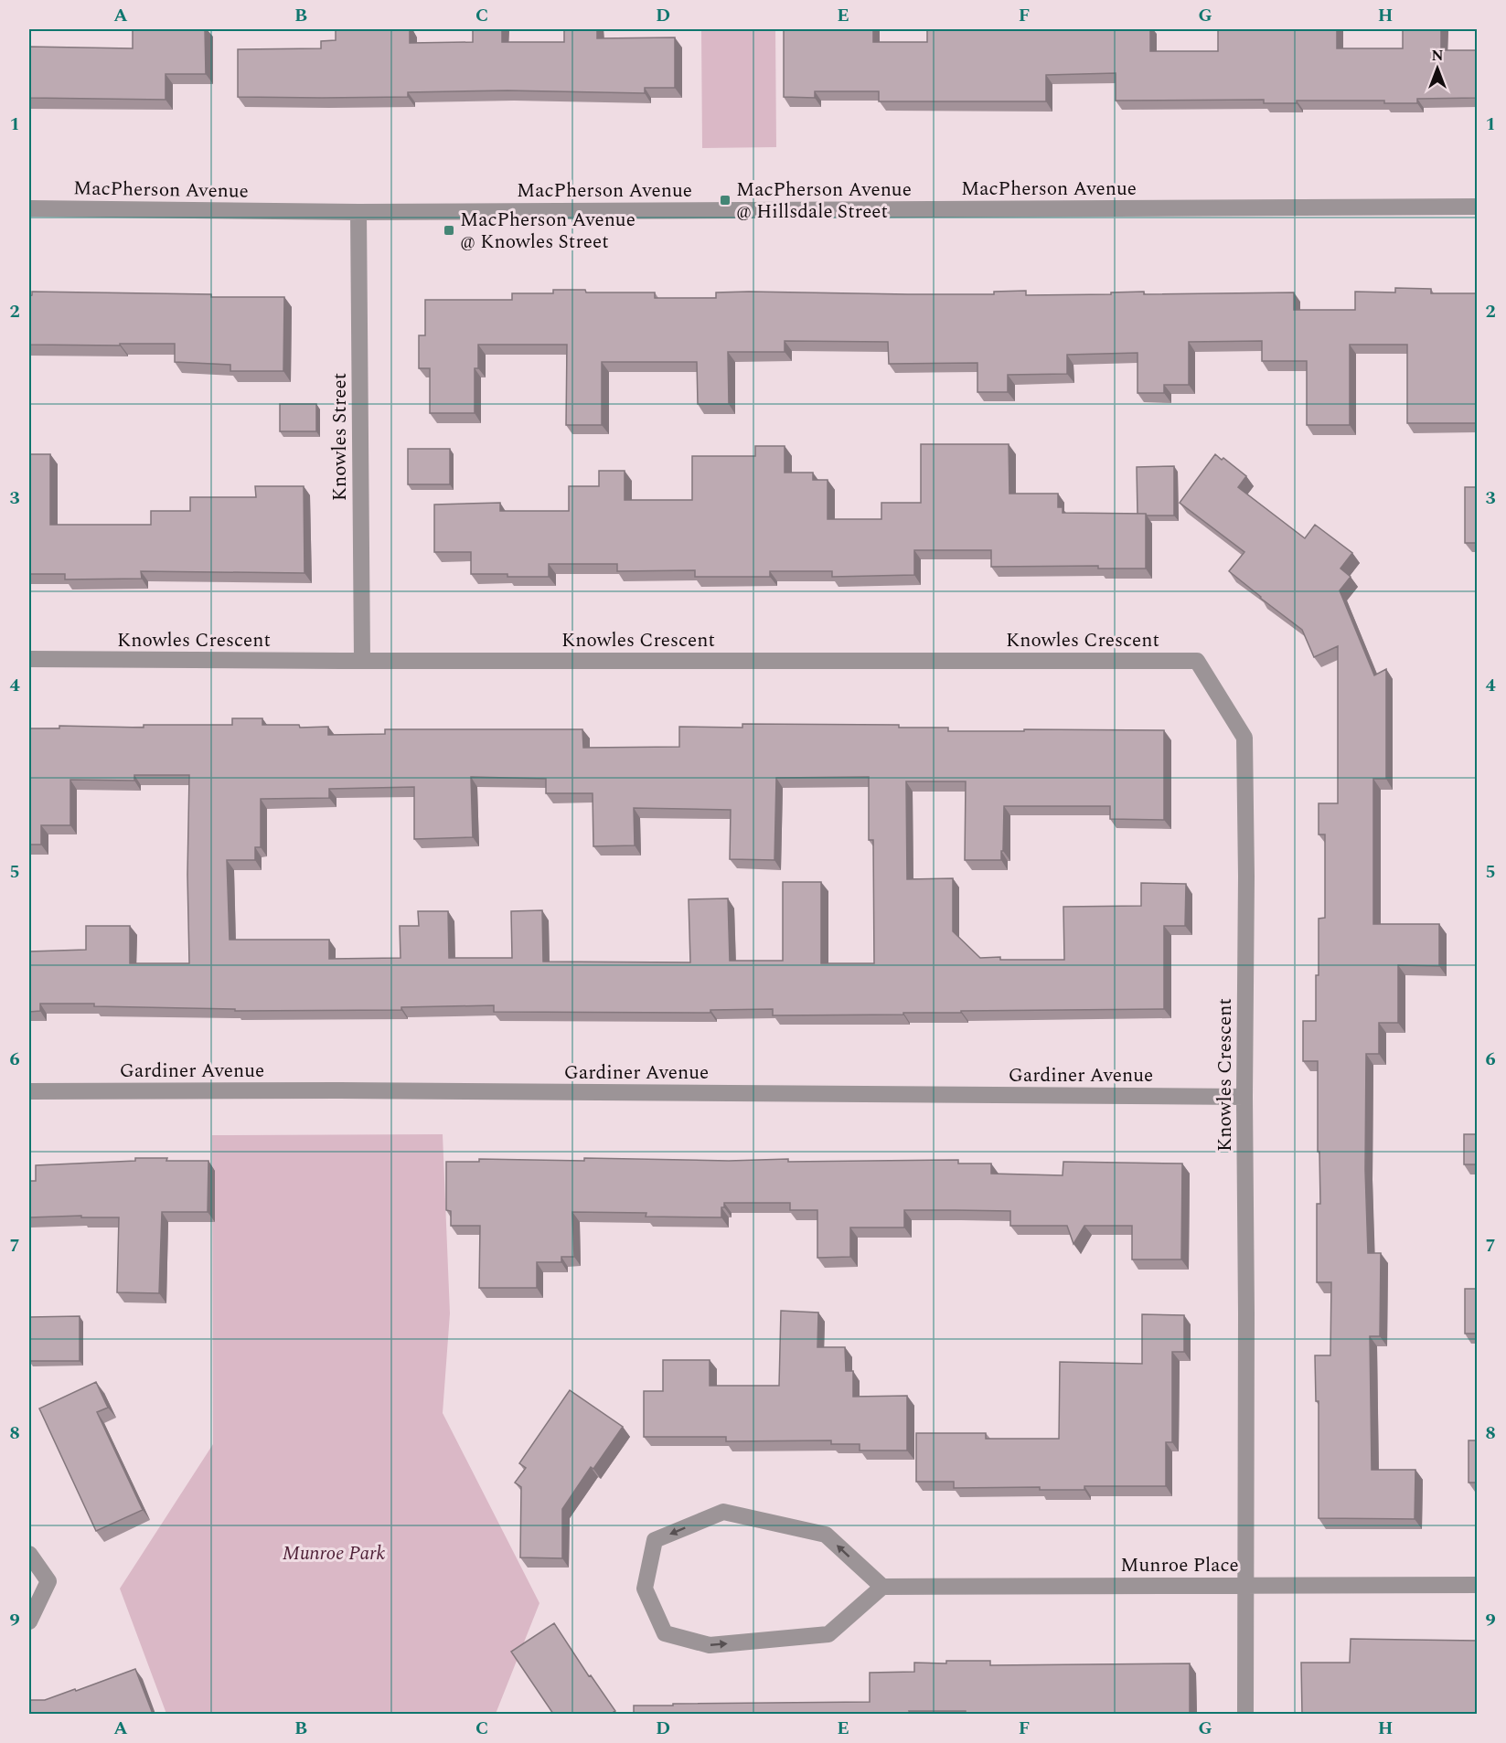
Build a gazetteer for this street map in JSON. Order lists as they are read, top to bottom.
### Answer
{
  "streets": {
    "street": [
      "MacPherson Avenue",
      "Knowles Street",
      "Knowles Crescent",
      "Gardiner Avenue",
      "Munroe Place"
    ]
  },
  "crossings": [
    ["MacPherson Avenue", "Knowles Street"],
    ["Knowles Street", "Knowles Crescent"],
    ["Knowles Crescent", "Gardiner Avenue"],
    ["Knowles Crescent", "Munroe Place"]
  ],
  "parks": ["Munroe Park"],
  "places": {
    "transit": ["MacPherson Avenue @ Hillsdale Street", "MacPherson Avenue @ Knowles Street"]
  },
  "north": "top",
  "grid": {
    "columns": [
      "A",
      "B",
      "C",
      "D",
      "E",
      "F",
      "G",
      "H"
    ],
    "rows": [
      "1",
      "2",
      "3",
      "4",
      "5",
      "6",
      "7",
      "8",
      "9"
    ]
  }
}
